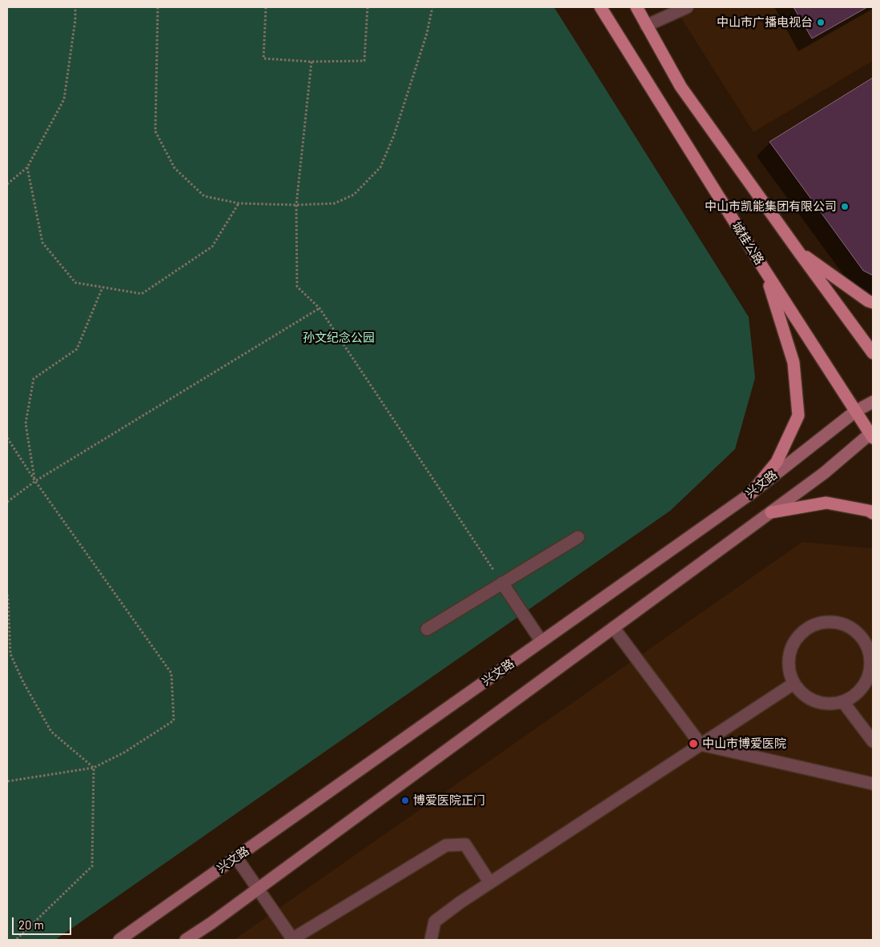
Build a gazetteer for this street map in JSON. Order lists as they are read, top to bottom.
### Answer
{
  "streets": {
    "main road": ["城桂公路", "兴文路"]
  },
  "crossings": [
    ["城桂公路", "兴文路"]
  ],
  "parks": ["孙文纪念公园"],
  "places": [
    "中山市广播电视台",
    "中山市凯能集团有限公司",
    "中山市博爱医院",
    "博爱医院正门"
  ],
  "scale_bar": "20 m"
}
